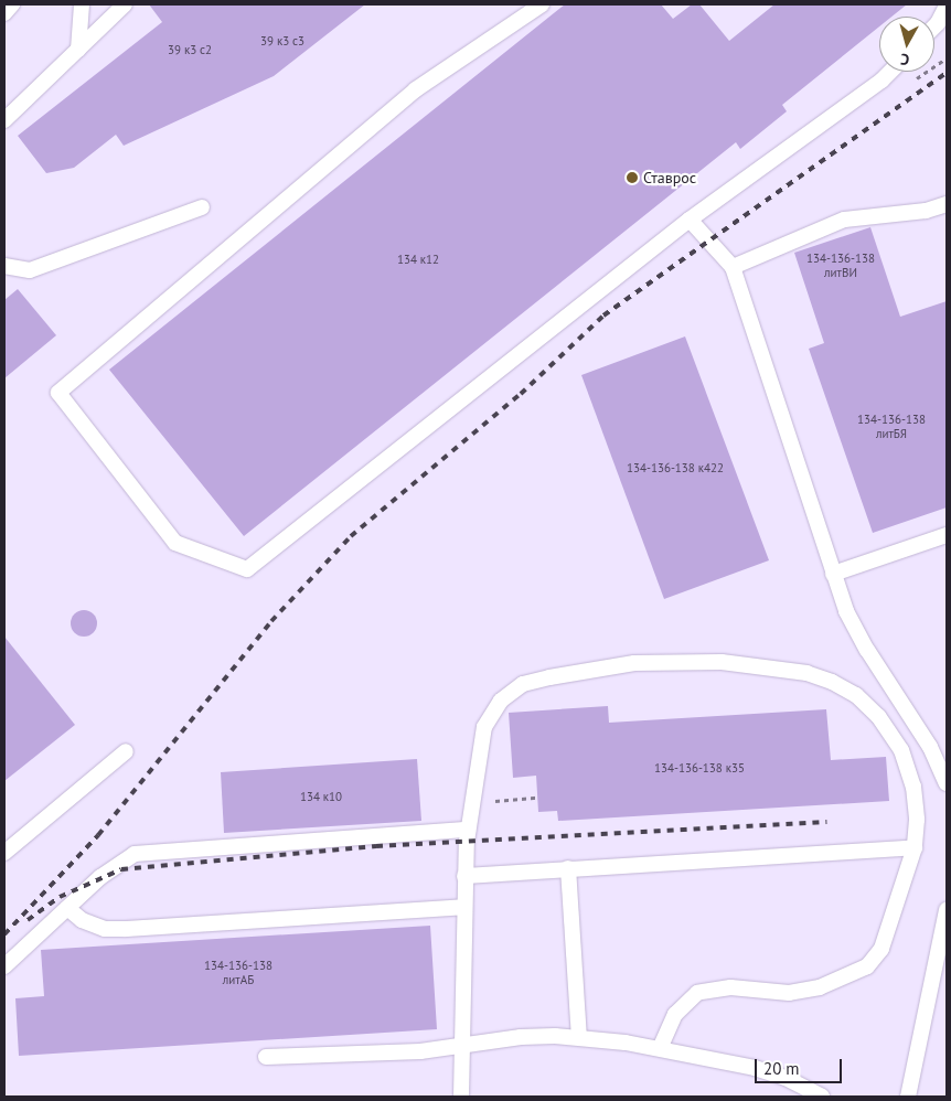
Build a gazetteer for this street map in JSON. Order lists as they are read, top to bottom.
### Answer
{
  "places": ["Ставрос"],
  "house_numbers": [
    "39 к3 с3",
    "39 к3 с2",
    "134 к12",
    "134-136-138 литВИ",
    "134-136-138 литБЯ",
    "134-136-138 к422",
    "134-136-138 к35",
    "134 к10",
    "134-136-138 литАБ"
  ],
  "scale_bar": "20 m",
  "north": "bottom"
}
